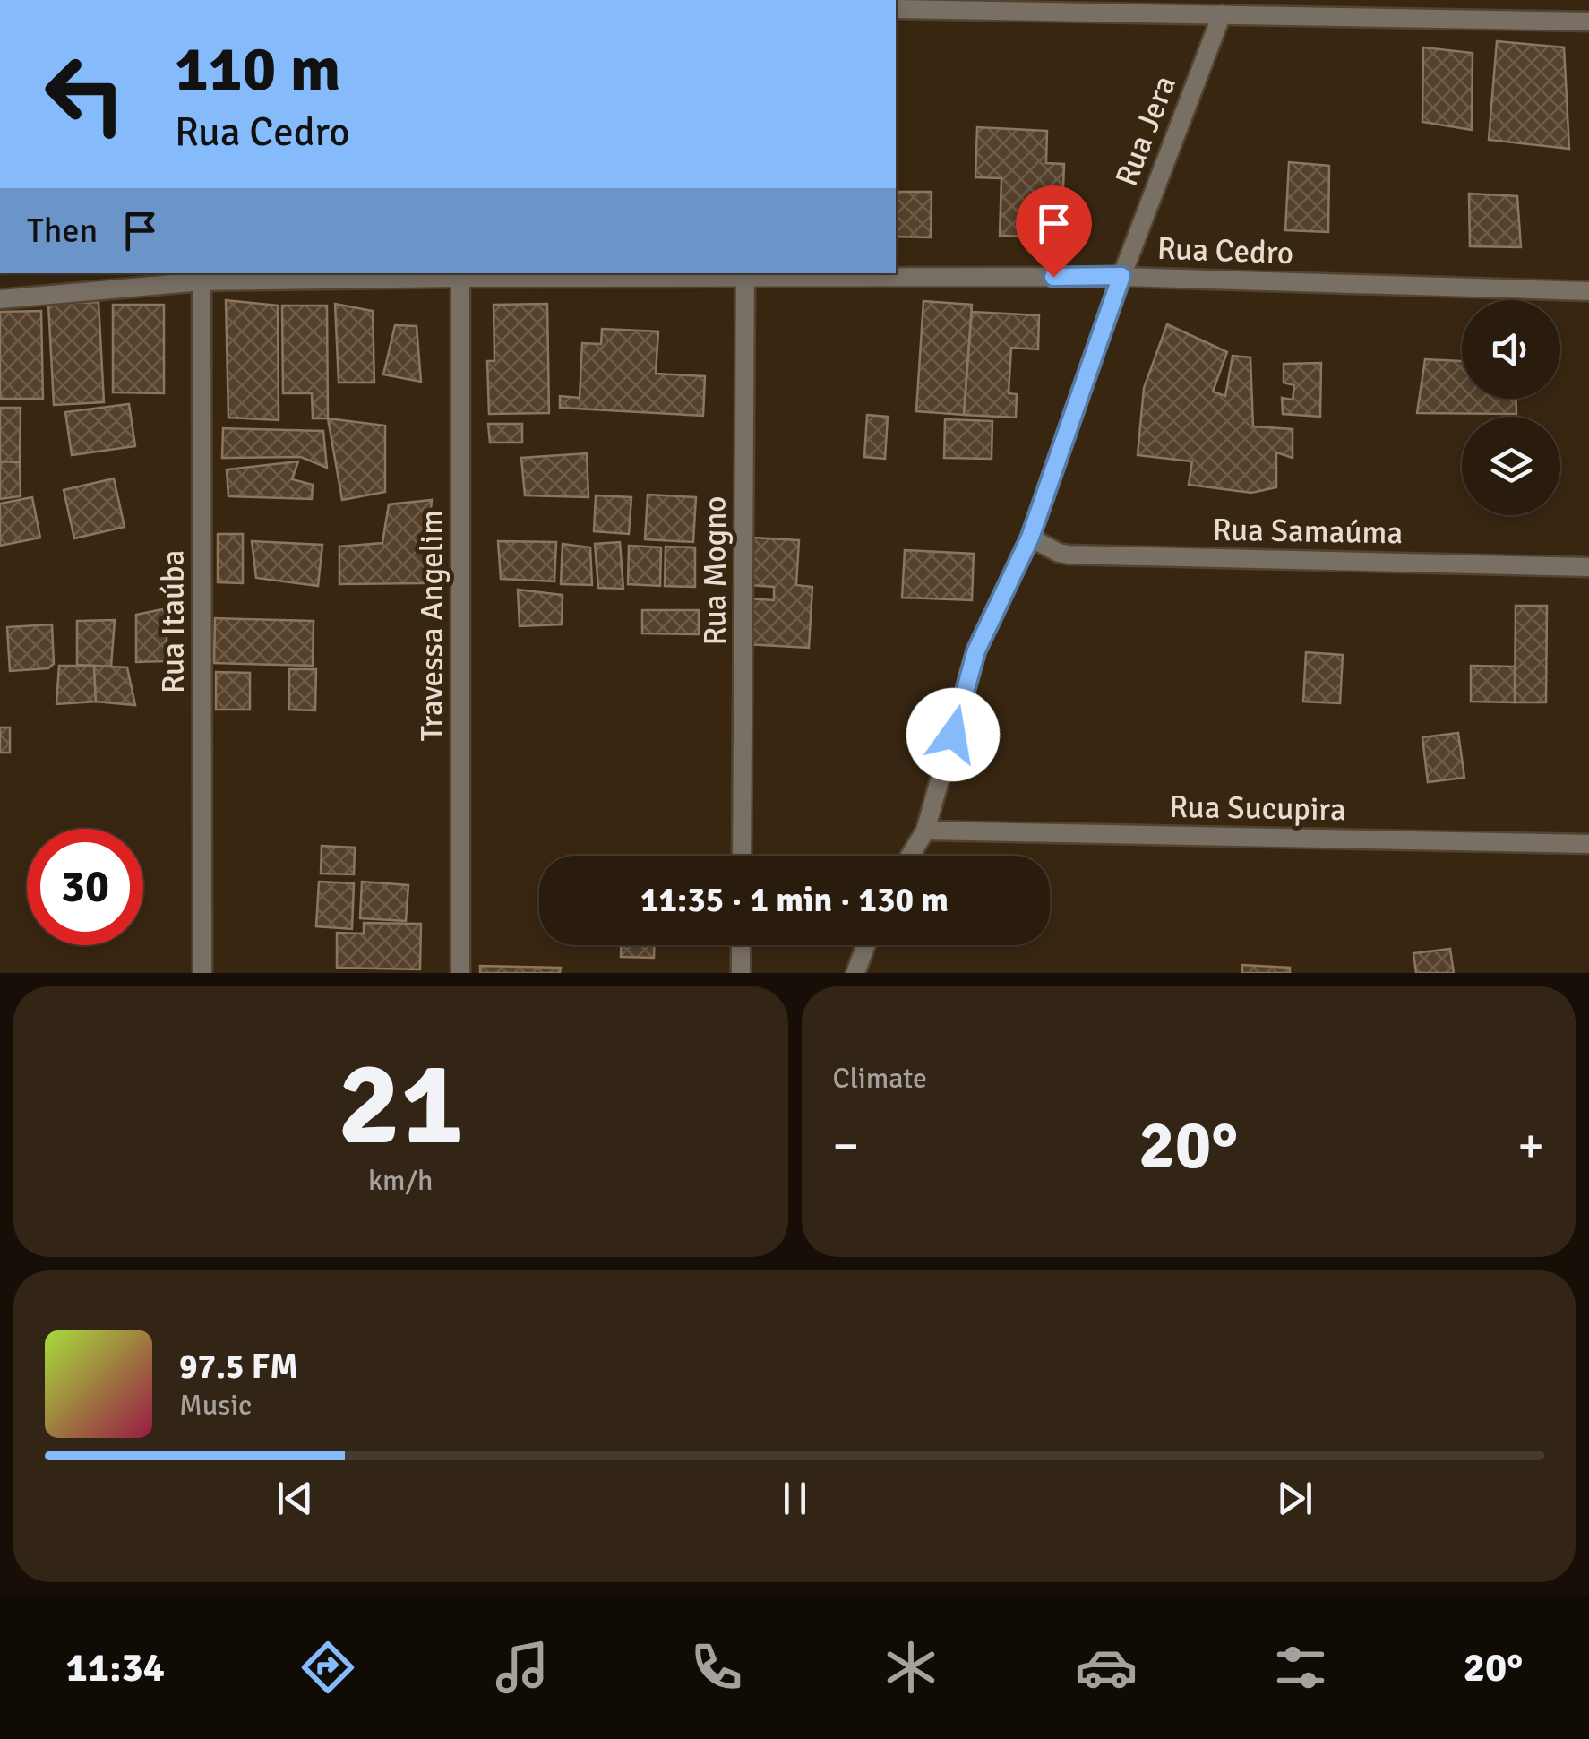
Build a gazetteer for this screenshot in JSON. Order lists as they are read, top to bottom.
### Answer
{
  "streets": {
    "street": [
      "Rua Jera",
      "Rua Cedro",
      "Rua Samaúma",
      "Rua Mogno",
      "Rua Itaúba",
      "Travessa Angelim",
      "Rua Sucupira"
    ]
  },
  "crossings": [
    ["Rua Jera", "Rua Cedro"],
    ["Rua Jera", "Rua Samaúma"],
    ["Rua Jera", "Rua Sucupira"],
    ["Rua Cedro", "Rua Mogno"],
    ["Rua Cedro", "Rua Itaúba"],
    ["Rua Cedro", "Travessa Angelim"]
  ],
  "page": {
    "turn": ["110 m", "Rua Cedro"],
    "then": "Then",
    "limit": "30",
    "trip": "11:35 · 1 min · 130 m",
    "tile": [
      ["21", "km/h"],
      "Climate"
    ],
    "heat": ["−", "20°", "+"],
    "song": ["97.5 FM", "Music"],
    "tabs": ["11:34", "20°"]
  }
}
